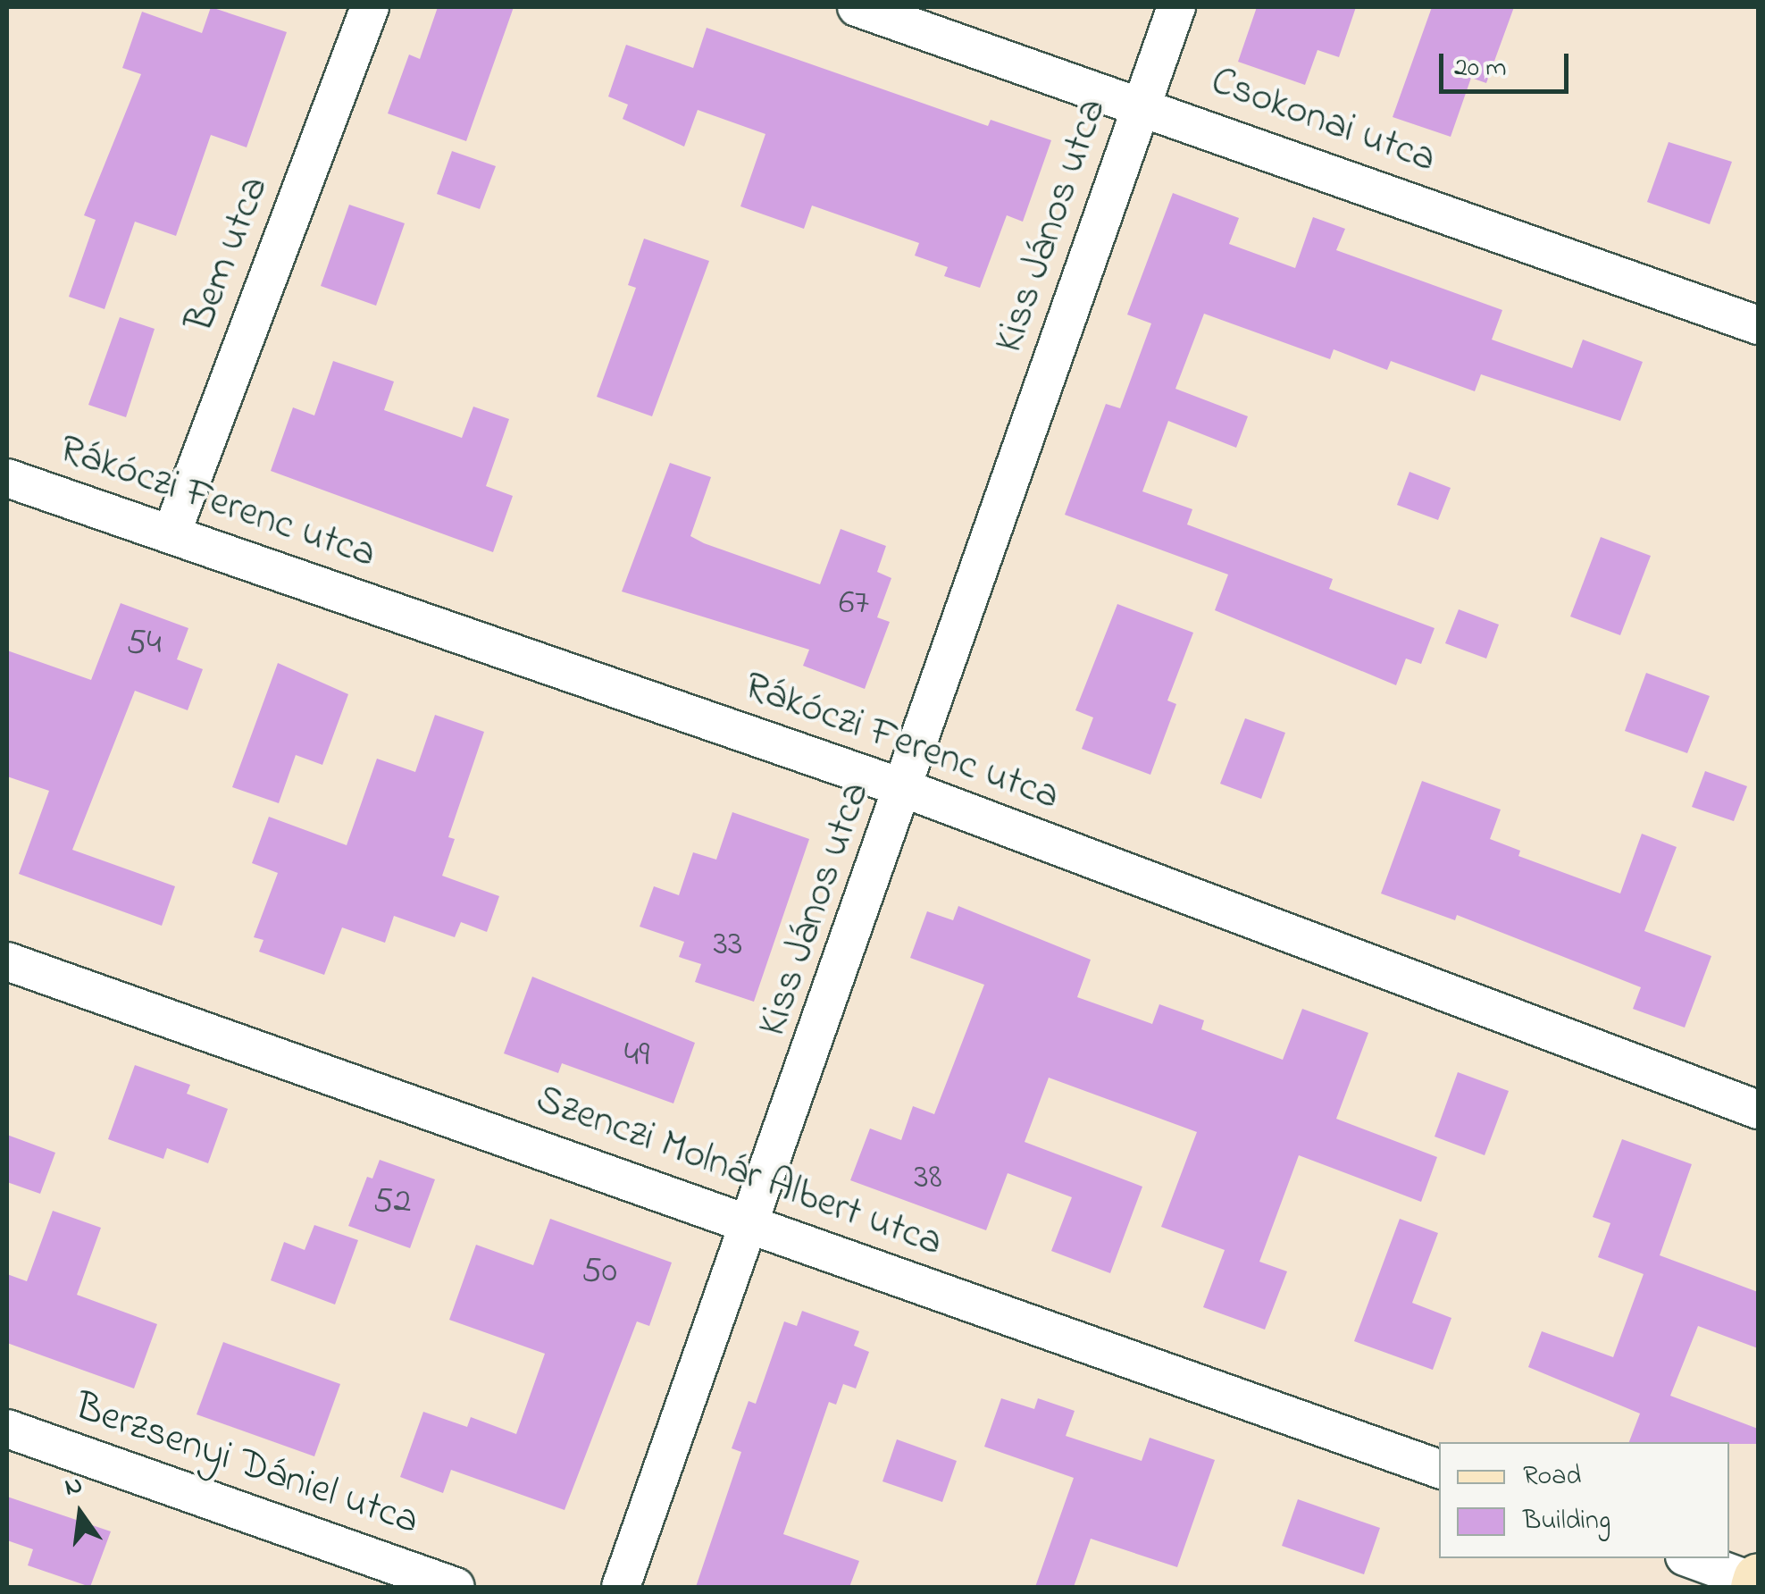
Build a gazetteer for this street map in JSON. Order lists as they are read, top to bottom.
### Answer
{
  "streets": {
    "street": [
      "Csokonai utca",
      "Kiss János utca",
      "Bem utca",
      "Rákóczi Ferenc utca",
      "Szenczi Molnár Albert utca",
      "Berzsenyi Dániel utca"
    ]
  },
  "crossings": [
    ["Csokonai utca", "Kiss János utca"],
    ["Kiss János utca", "Rákóczi Ferenc utca"],
    ["Kiss János utca", "Szenczi Molnár Albert utca"],
    ["Bem utca", "Rákóczi Ferenc utca"]
  ],
  "house_numbers": [
    "67",
    "54",
    "33",
    "49",
    "38",
    "52",
    "50"
  ],
  "legend": ["Road", "Building"],
  "scale_bar": "20 m",
  "north": "top"
}
